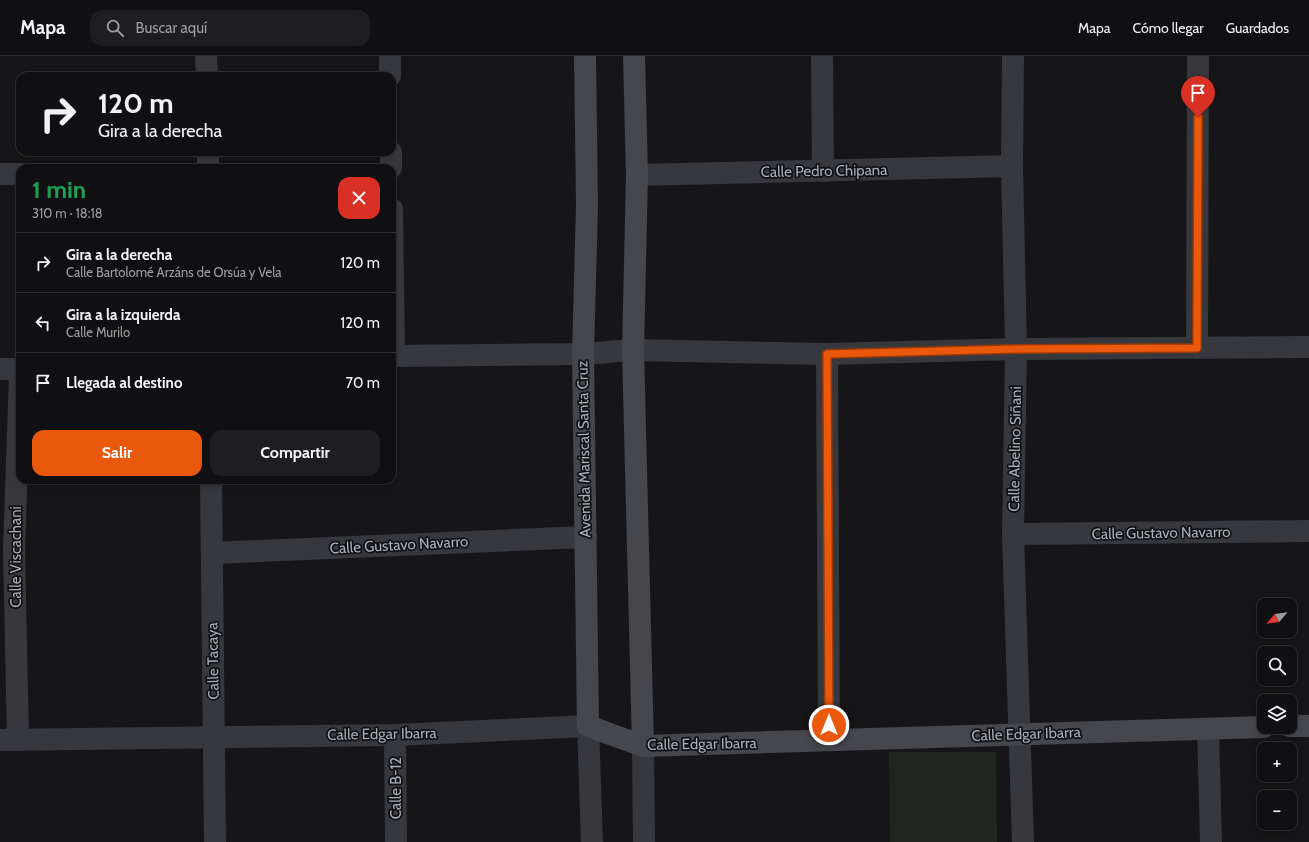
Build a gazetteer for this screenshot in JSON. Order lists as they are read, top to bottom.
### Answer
{
  "streets": {
    "main road": ["Avenida Mariscal Santa Cruz", "Calle Edgar Ibarra"],
    "street": [
      "Calle Pedro Chipana",
      "Calle Abelino Siñani",
      "Calle Gustavo Navarro",
      "Calle Viscachani",
      "Calle Tacaya",
      "Calle B-12"
    ]
  },
  "crossings": [
    ["Calle Pedro Chipana", "Calle Abelino Siñani"],
    ["Avenida Mariscal Santa Cruz", "Calle Gustavo Navarro"],
    ["Avenida Mariscal Santa Cruz", "Calle Edgar Ibarra"],
    ["Calle Abelino Siñani", "Calle Gustavo Navarro"],
    ["Calle Abelino Siñani", "Calle Edgar Ibarra"],
    ["Calle Gustavo Navarro", "Calle Tacaya"],
    ["Calle Viscachani", "Calle Edgar Ibarra"],
    ["Calle Tacaya", "Calle Edgar Ibarra"],
    ["Calle Edgar Ibarra", "Calle B-12"]
  ],
  "north": "bottom left",
  "page": {
    "header": "Mapa",
    "search": "Buscar aquí",
    "nav": ["Mapa", "Cómo llegar", "Guardados"],
    "turn": ["120 m", "Gira a la derecha"],
    "heading": ["1 min", "310 m · 18:18"],
    "list": [
      {
        "name": "Gira a la derecha",
        "note": "Calle Bartolomé Arzáns de Orsúa y Vela",
        "value": "120 m"
      },
      {
        "name": "Gira a la izquierda",
        "note": "Calle Murilo",
        "value": "120 m"
      },
      {
        "name": "Llegada al destino",
        "value": "70 m"
      }
    ],
    "buttons": ["Salir", "Compartir"],
    "map_buttons": ["+", "−"]
  }
}
